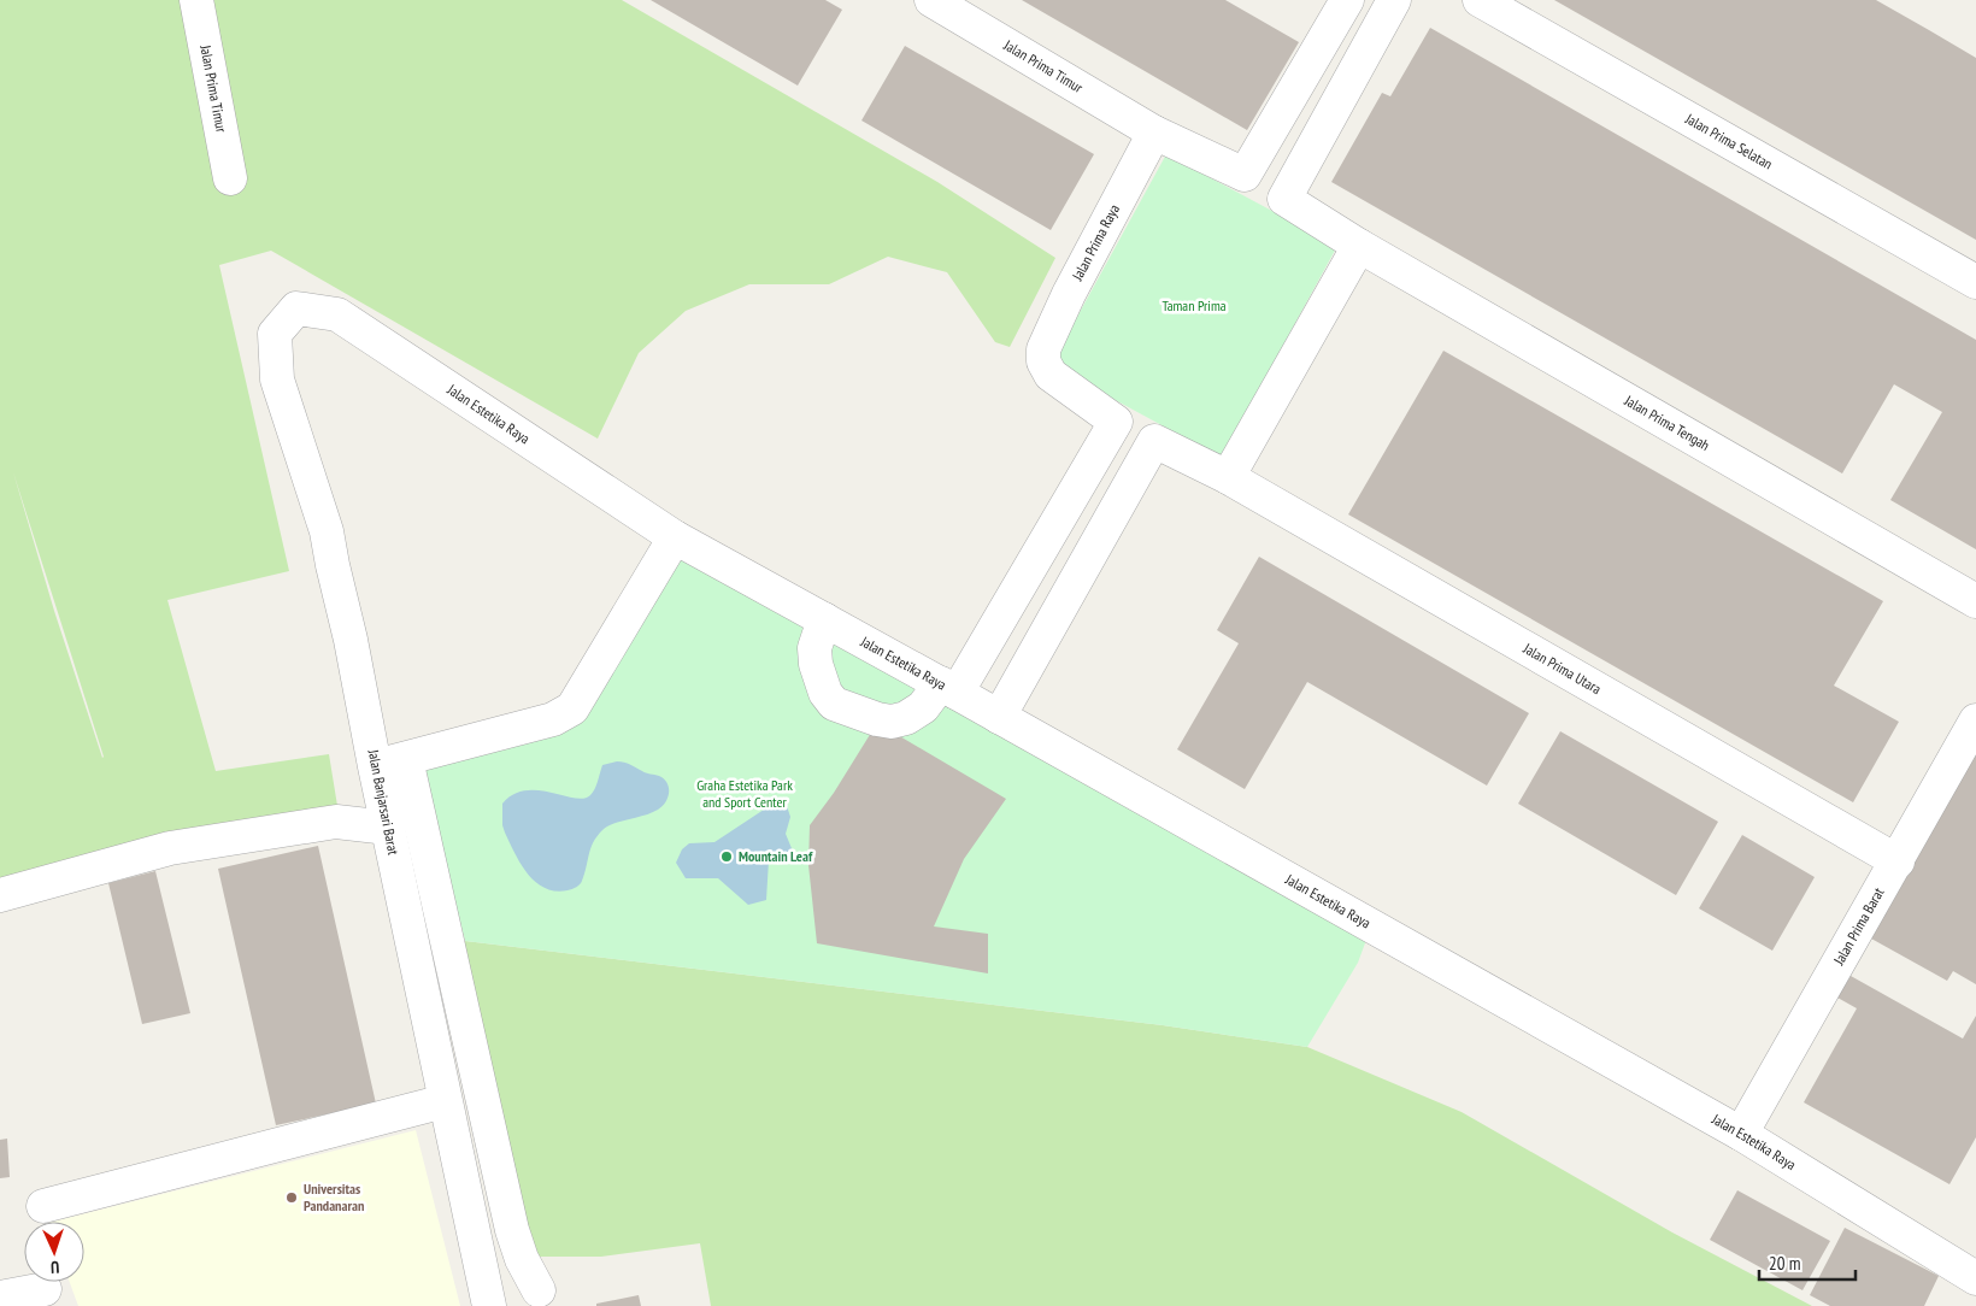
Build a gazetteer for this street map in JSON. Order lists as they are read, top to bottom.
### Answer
{
  "streets": {
    "street": [
      "Jalan Prima Timur",
      "Jalan Prima Selatan",
      "Jalan Prima Raya",
      "Jalan Estetika Raya",
      "Jalan Prima Tengah",
      "Jalan Prima Utara",
      "Jalan Banjarsari Barat",
      "Jalan Prima Barat"
    ]
  },
  "crossings": [
    ["Jalan Prima Timur", "Jalan Prima Raya"],
    ["Jalan Prima Raya", "Jalan Prima Utara"],
    ["Jalan Estetika Raya", "Jalan Banjarsari Barat"],
    ["Jalan Estetika Raya", "Jalan Prima Barat"],
    ["Jalan Prima Utara", "Jalan Prima Barat"]
  ],
  "parks": ["Taman Prima", "Graha Estetika Park and Sport Center"],
  "places": ["Mountain Leaf", "Universitas Pandanaran"],
  "scale_bar": "20 m",
  "north": "bottom"
}
